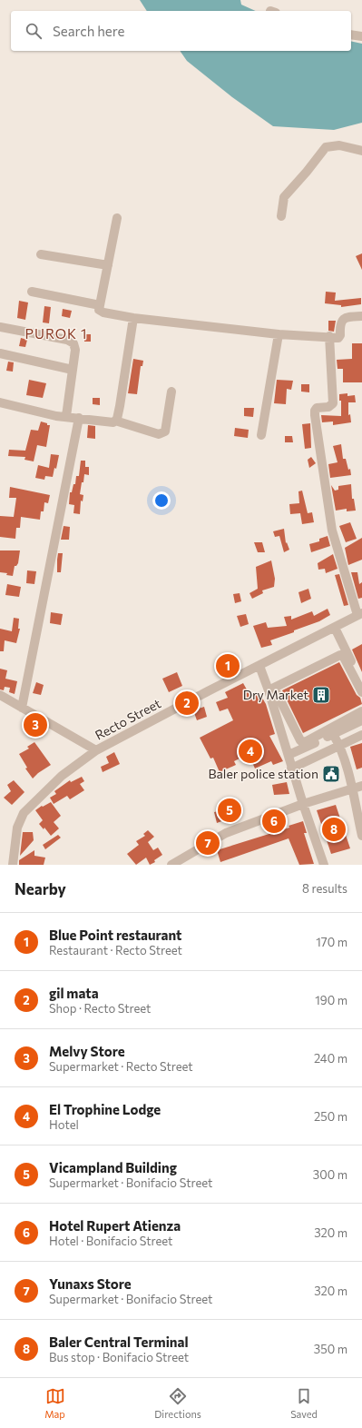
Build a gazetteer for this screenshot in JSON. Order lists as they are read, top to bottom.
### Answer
{
  "streets": {
    "street": ["Recto Street"]
  },
  "districts": ["PUROK 1"],
  "places": {
    "building": ["Dry Market"],
    "public building": ["Baler police station"]
  },
  "page": {
    "search": "Search here",
    "pins": [
      "1",
      "2",
      "3",
      "4",
      "5",
      "6",
      "8",
      "7"
    ],
    "heading": ["Nearby", "8 results"],
    "list": [
      {
        "mark": "1",
        "name": "Blue Point restaurant",
        "note": "Restaurant · Recto Street",
        "value": "170 m"
      },
      {
        "mark": "2",
        "name": "gil mata",
        "note": "Shop · Recto Street",
        "value": "190 m"
      },
      {
        "mark": "3",
        "name": "Melvy Store",
        "note": "Supermarket · Recto Street",
        "value": "240 m"
      },
      {
        "mark": "4",
        "name": "El Trophine Lodge",
        "note": "Hotel",
        "value": "250 m"
      },
      {
        "mark": "5",
        "name": "Vicampland Building",
        "note": "Supermarket · Bonifacio Street",
        "value": "300 m"
      },
      {
        "mark": "6",
        "name": "Hotel Rupert Atienza",
        "note": "Hotel · Bonifacio Street",
        "value": "320 m"
      },
      {
        "mark": "7",
        "name": "Yunaxs Store",
        "note": "Supermarket · Bonifacio Street",
        "value": "320 m"
      },
      {
        "mark": "8",
        "name": "Baler Central Terminal",
        "note": "Bus stop · Bonifacio Street",
        "value": "350 m"
      }
    ],
    "nav": ["Map", "Directions", "Saved"]
  }
}
